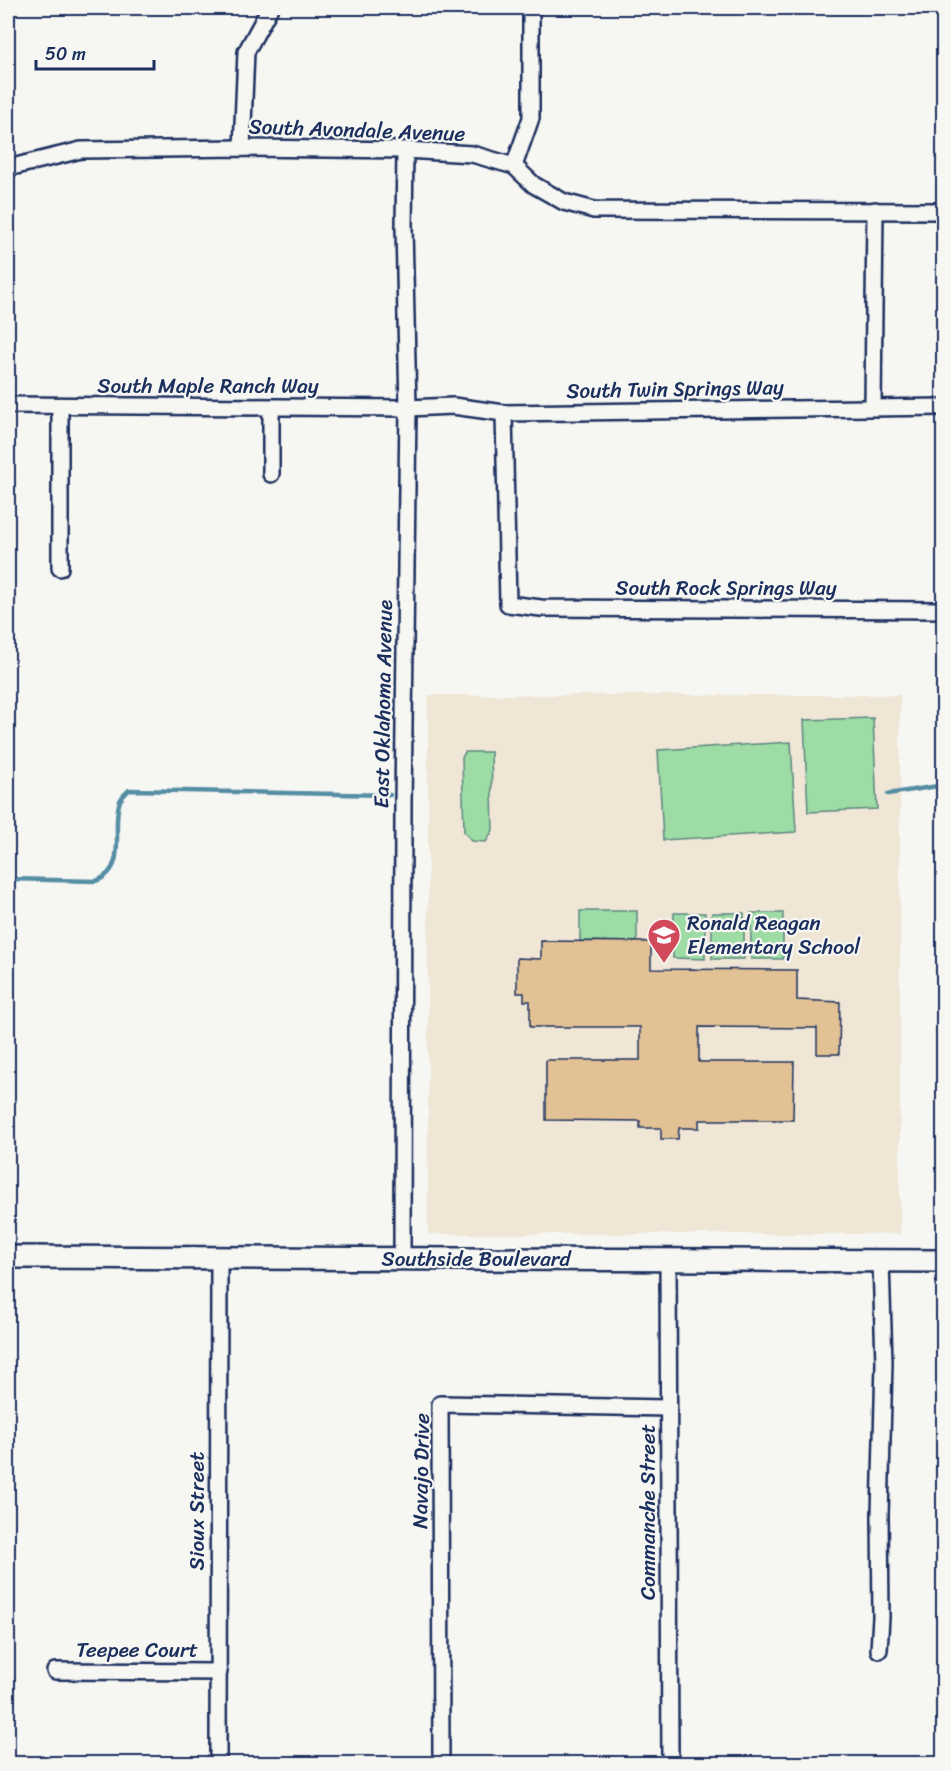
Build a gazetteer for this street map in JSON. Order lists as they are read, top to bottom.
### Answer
{
  "streets": {
    "main road": ["Southside Boulevard"],
    "street": [
      "South Avondale Avenue",
      "South Maple Ranch Way",
      "South Twin Springs Way",
      "South Rock Springs Way",
      "East Oklahoma Avenue",
      "Navajo Drive",
      "Sioux Street",
      "Commanche Street",
      "Teepee Court"
    ]
  },
  "crossings": [
    ["South Avondale Avenue", "East Oklahoma Avenue"],
    ["South Maple Ranch Way", "South Twin Springs Way"],
    ["South Maple Ranch Way", "East Oklahoma Avenue"],
    ["South Twin Springs Way", "South Rock Springs Way"],
    ["South Twin Springs Way", "East Oklahoma Avenue"],
    ["East Oklahoma Avenue", "Southside Boulevard"],
    ["Southside Boulevard", "Sioux Street"],
    ["Southside Boulevard", "Commanche Street"],
    ["Navajo Drive", "Commanche Street"],
    ["Sioux Street", "Teepee Court"]
  ],
  "places": {
    "school or university": ["Ronald Reagan Elementary School"]
  },
  "scale_bar": "50 m"
}
